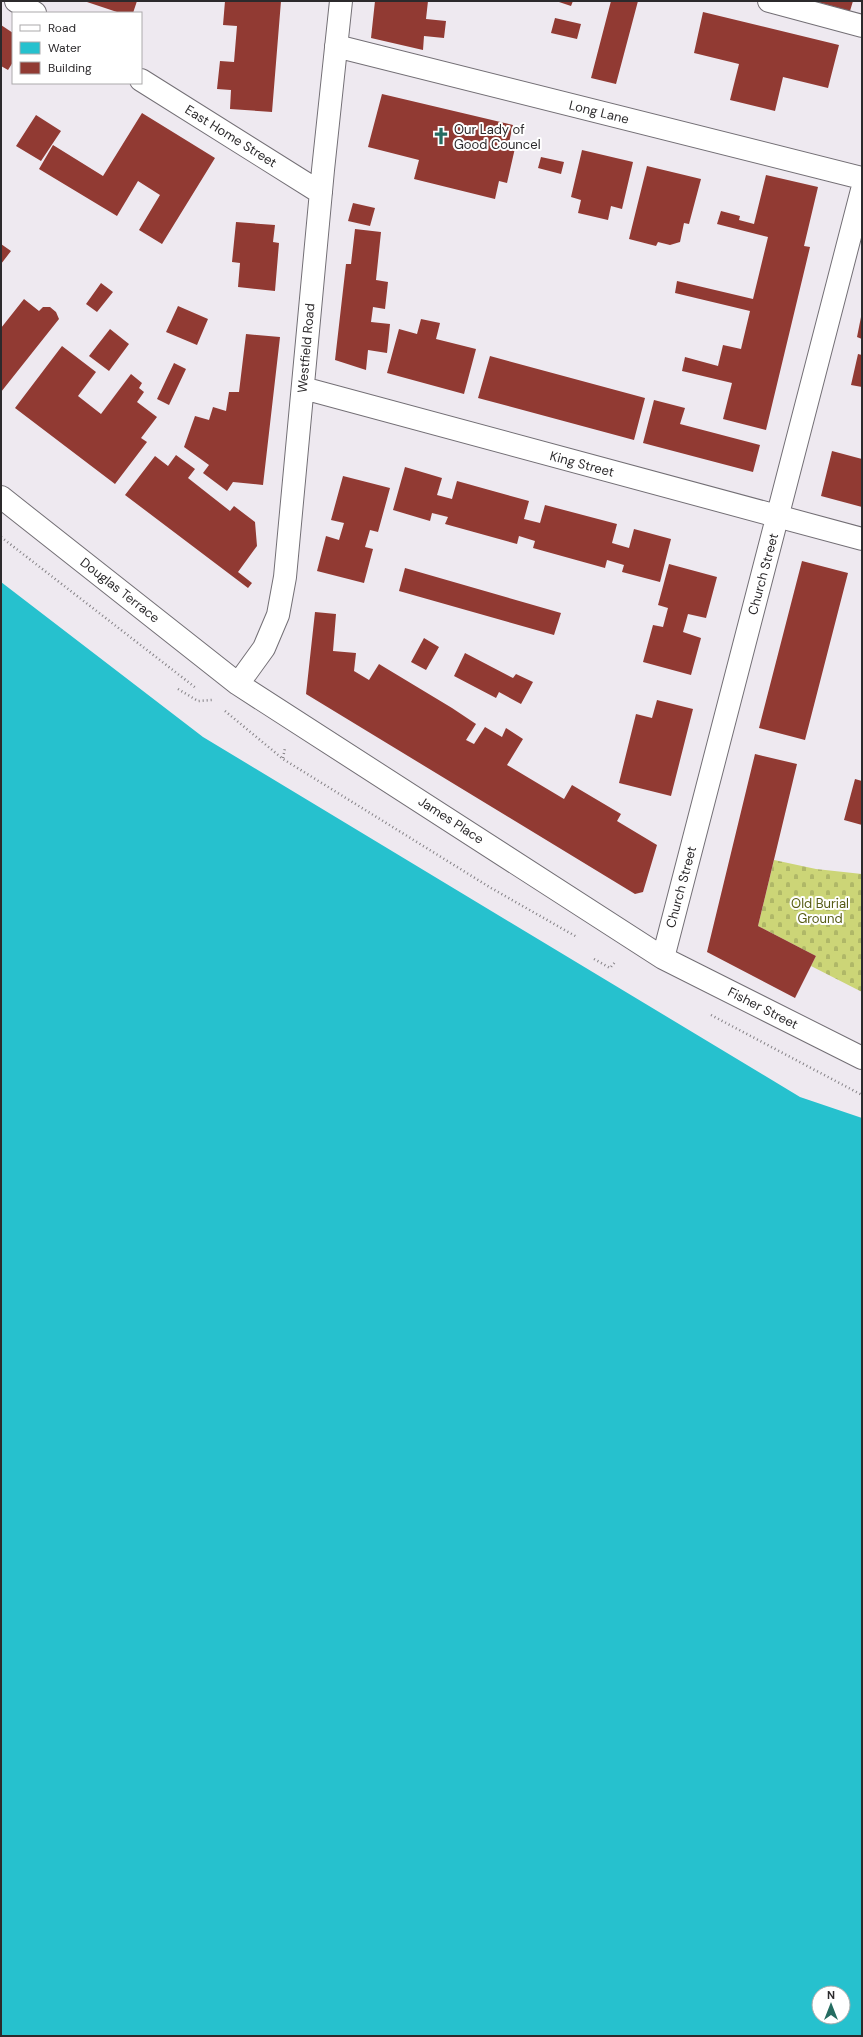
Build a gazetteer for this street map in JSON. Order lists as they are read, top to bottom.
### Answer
{
  "streets": {
    "street": [
      "Long Lane",
      "East Home Street",
      "Westfield Road",
      "King Street",
      "Church Street",
      "Douglas Terrace",
      "James Place",
      "Fisher Street"
    ]
  },
  "crossings": [
    ["Long Lane", "Westfield Road"],
    ["East Home Street", "Westfield Road"],
    ["Westfield Road", "King Street"],
    ["Westfield Road", "Douglas Terrace"],
    ["Westfield Road", "James Place"],
    ["King Street", "Church Street"],
    ["Church Street", "James Place"],
    ["Church Street", "Fisher Street"],
    ["Douglas Terrace", "James Place"],
    ["James Place", "Fisher Street"]
  ],
  "parks": ["Old Burial Ground"],
  "places": {
    "church": ["Our Lady of Good Councel"]
  },
  "legend": ["Road", "Water", "Building"],
  "north": "top"
}
